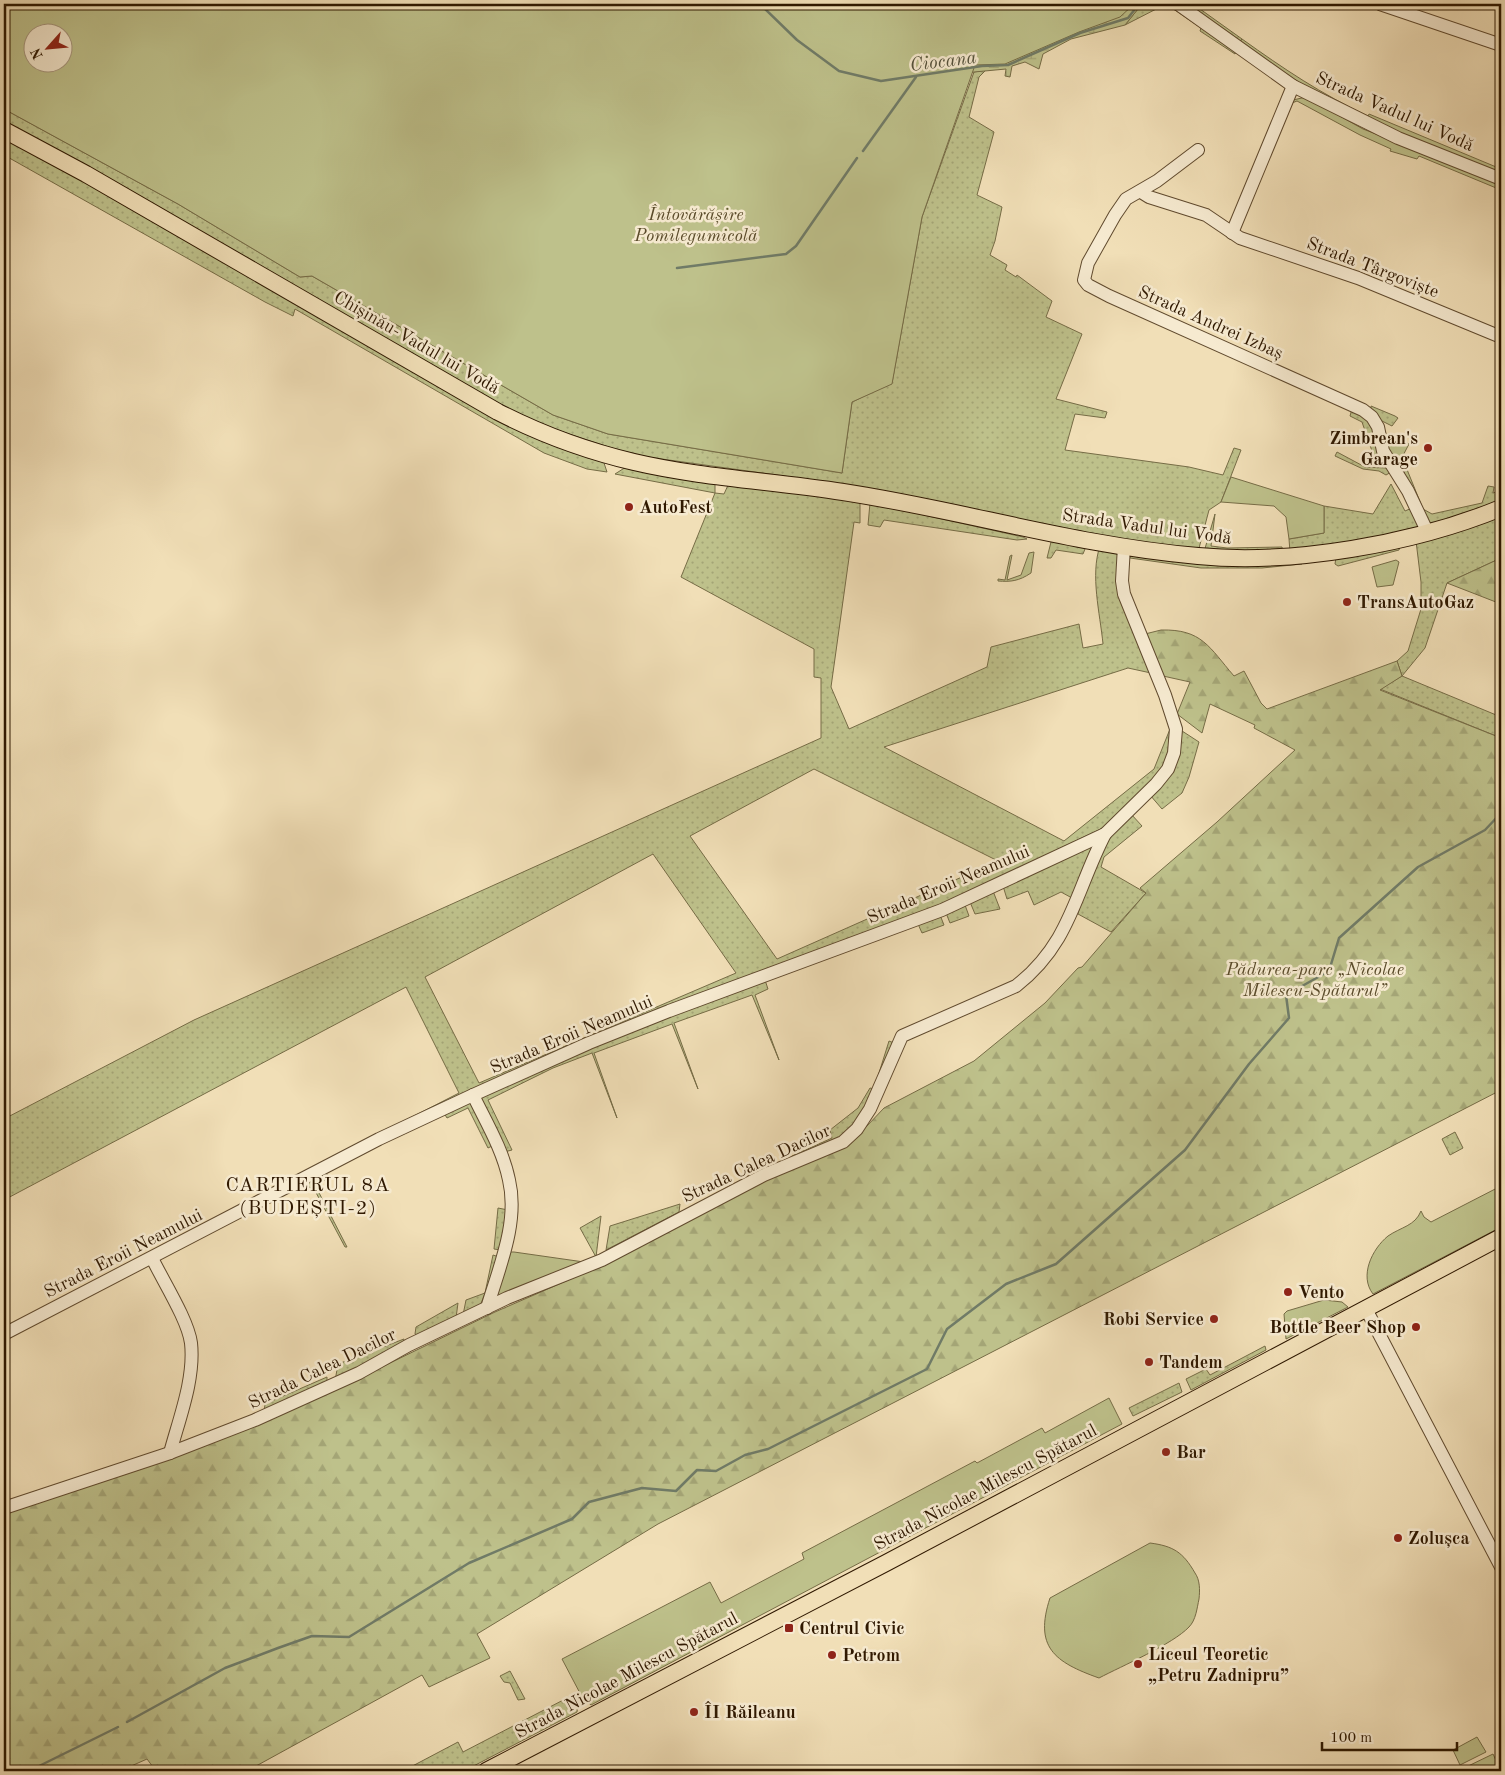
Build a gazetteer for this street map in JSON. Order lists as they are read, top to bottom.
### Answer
{
  "streets": {
    "main road": ["Strada Vadul lui Vodă", "Chișinău-Vadul lui Vodă", "Strada Nicolae Milescu Spătarul"],
    "street": [
      "Strada Târgoviște",
      "Strada Andrei Izbaș",
      "Strada Eroii Neamului",
      "Strada Calea Dacilor"
    ]
  },
  "crossings": [
    ["Strada Vadul lui Vodă", "Strada Andrei Izbaș"],
    ["Strada Vadul lui Vodă", "Chișinău-Vadul lui Vodă"],
    ["Strada Vadul lui Vodă", "Strada Eroii Neamului"],
    ["Strada Târgoviște", "Strada Andrei Izbaș"],
    ["Strada Eroii Neamului", "Strada Calea Dacilor"]
  ],
  "districts": ["CARTIERUL 8A (BUDEȘTI-2)"],
  "water": ["Ciocana"],
  "parks": ["Întovărășire Pomilegumicolă", "Pădurea-parc „Nicolae Milescu-Spătarul”"],
  "places": {
    "other": [
      "Zimbrean's Garage",
      "AutoFest",
      "TransAutoGaz",
      "Vento",
      "Robi Service",
      "Bottle Beer Shop",
      "Tandem",
      "Bar",
      "Zolușca",
      "Petrom",
      "Liceul Teoretic „Petru Zadnipru”",
      "ÎI Răileanu"
    ],
    "transit": ["Centrul Civic"]
  },
  "scale_bar": "100 m",
  "north": "bottom left"
}
